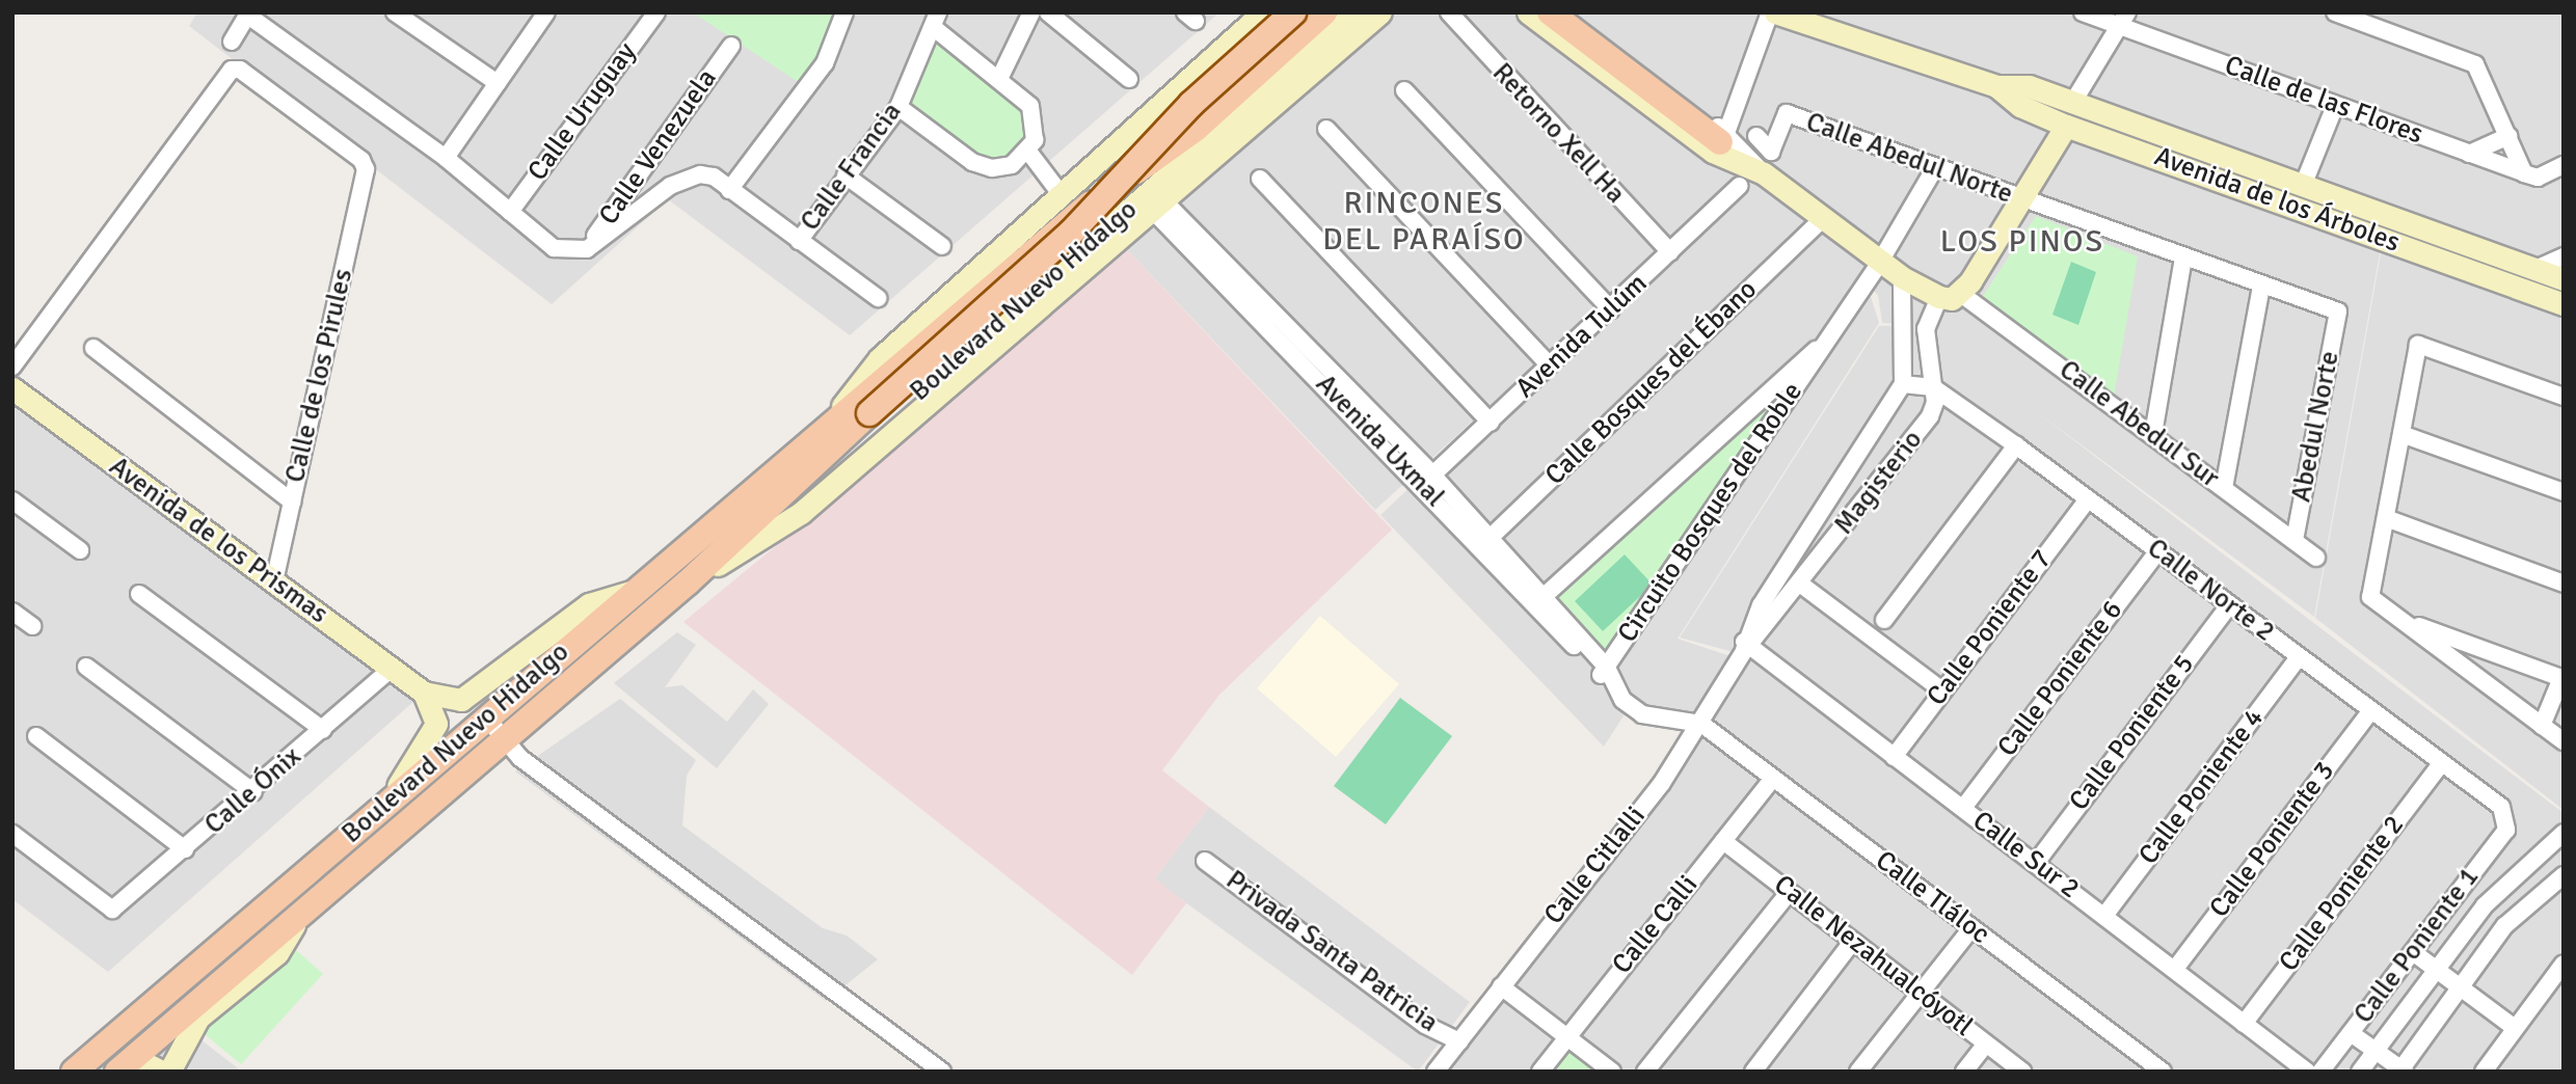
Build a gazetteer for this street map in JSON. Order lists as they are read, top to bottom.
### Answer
{
  "streets": {
    "main road": ["Avenida de los Árboles", "Boulevard Nuevo Hidalgo", "Avenida de los Prismas"],
    "street": [
      "Calle de las Flores",
      "Calle Uruguay",
      "Retorno Xell Ha",
      "Calle Venezuela",
      "Calle Abedul Norte",
      "Calle Francia",
      "Avenida Tulúm",
      "Calle de los Pirules",
      "Calle Bosques del Ébano",
      "Calle Abedul Sur",
      "Abedul Norte",
      "Avenida Uxmal",
      "Magisterio",
      "Circuito Bosques del Roble",
      "Calle Norte 2",
      "Calle Poniente 7",
      "Calle Poniente 6",
      "Calle Poniente 5",
      "Calle Poniente 4",
      "Calle Ónix",
      "Calle Poniente 3",
      "Calle Sur 2",
      "Calle Citlalli",
      "Calle Poniente 2",
      "Calle Tláloc",
      "Calle Calli",
      "Calle Poniente 1",
      "Privada Santa Patricia",
      "Calle Nezahualcóyotl"
    ]
  },
  "crossings": [
    ["Retorno Xell Ha", "Avenida Tulúm"],
    ["Calle Abedul Norte", "Abedul Norte"],
    ["Calle Abedul Norte", "Circuito Bosques del Roble"],
    ["Boulevard Nuevo Hidalgo", "Avenida de los Prismas"],
    ["Avenida Tulúm", "Avenida Uxmal"],
    ["Calle de los Pirules", "Avenida de los Prismas"],
    ["Calle Bosques del Ébano", "Avenida Uxmal"],
    ["Calle Abedul Sur", "Abedul Norte"],
    ["Calle Abedul Sur", "Magisterio"],
    ["Avenida Uxmal", "Circuito Bosques del Roble"],
    ["Avenida Uxmal", "Calle Citlalli"],
    ["Avenida Uxmal", "Calle Tláloc"],
    ["Magisterio", "Calle Norte 2"],
    ["Magisterio", "Calle Sur 2"],
    ["Magisterio", "Calle Citlalli"],
    ["Avenida de los Prismas", "Calle Ónix"],
    ["Calle Norte 2", "Calle Poniente 7"],
    ["Calle Norte 2", "Calle Poniente 6"],
    ["Calle Norte 2", "Calle Poniente 5"],
    ["Calle Norte 2", "Calle Poniente 4"],
    ["Calle Norte 2", "Calle Poniente 3"],
    ["Calle Norte 2", "Calle Poniente 2"],
    ["Calle Norte 2", "Calle Poniente 1"],
    ["Calle Poniente 7", "Calle Sur 2"],
    ["Calle Poniente 6", "Calle Sur 2"],
    ["Calle Poniente 5", "Calle Sur 2"],
    ["Calle Poniente 4", "Calle Sur 2"],
    ["Calle Poniente 3", "Calle Sur 2"],
    ["Calle Sur 2", "Calle Citlalli"],
    ["Calle Sur 2", "Calle Poniente 2"],
    ["Calle Citlalli", "Calle Tláloc"],
    ["Calle Citlalli", "Privada Santa Patricia"],
    ["Calle Tláloc", "Calle Calli"],
    ["Calle Calli", "Calle Nezahualcóyotl"]
  ],
  "districts": ["RINCONES DEL PARAÍSO", "LOS PINOS"]
}
